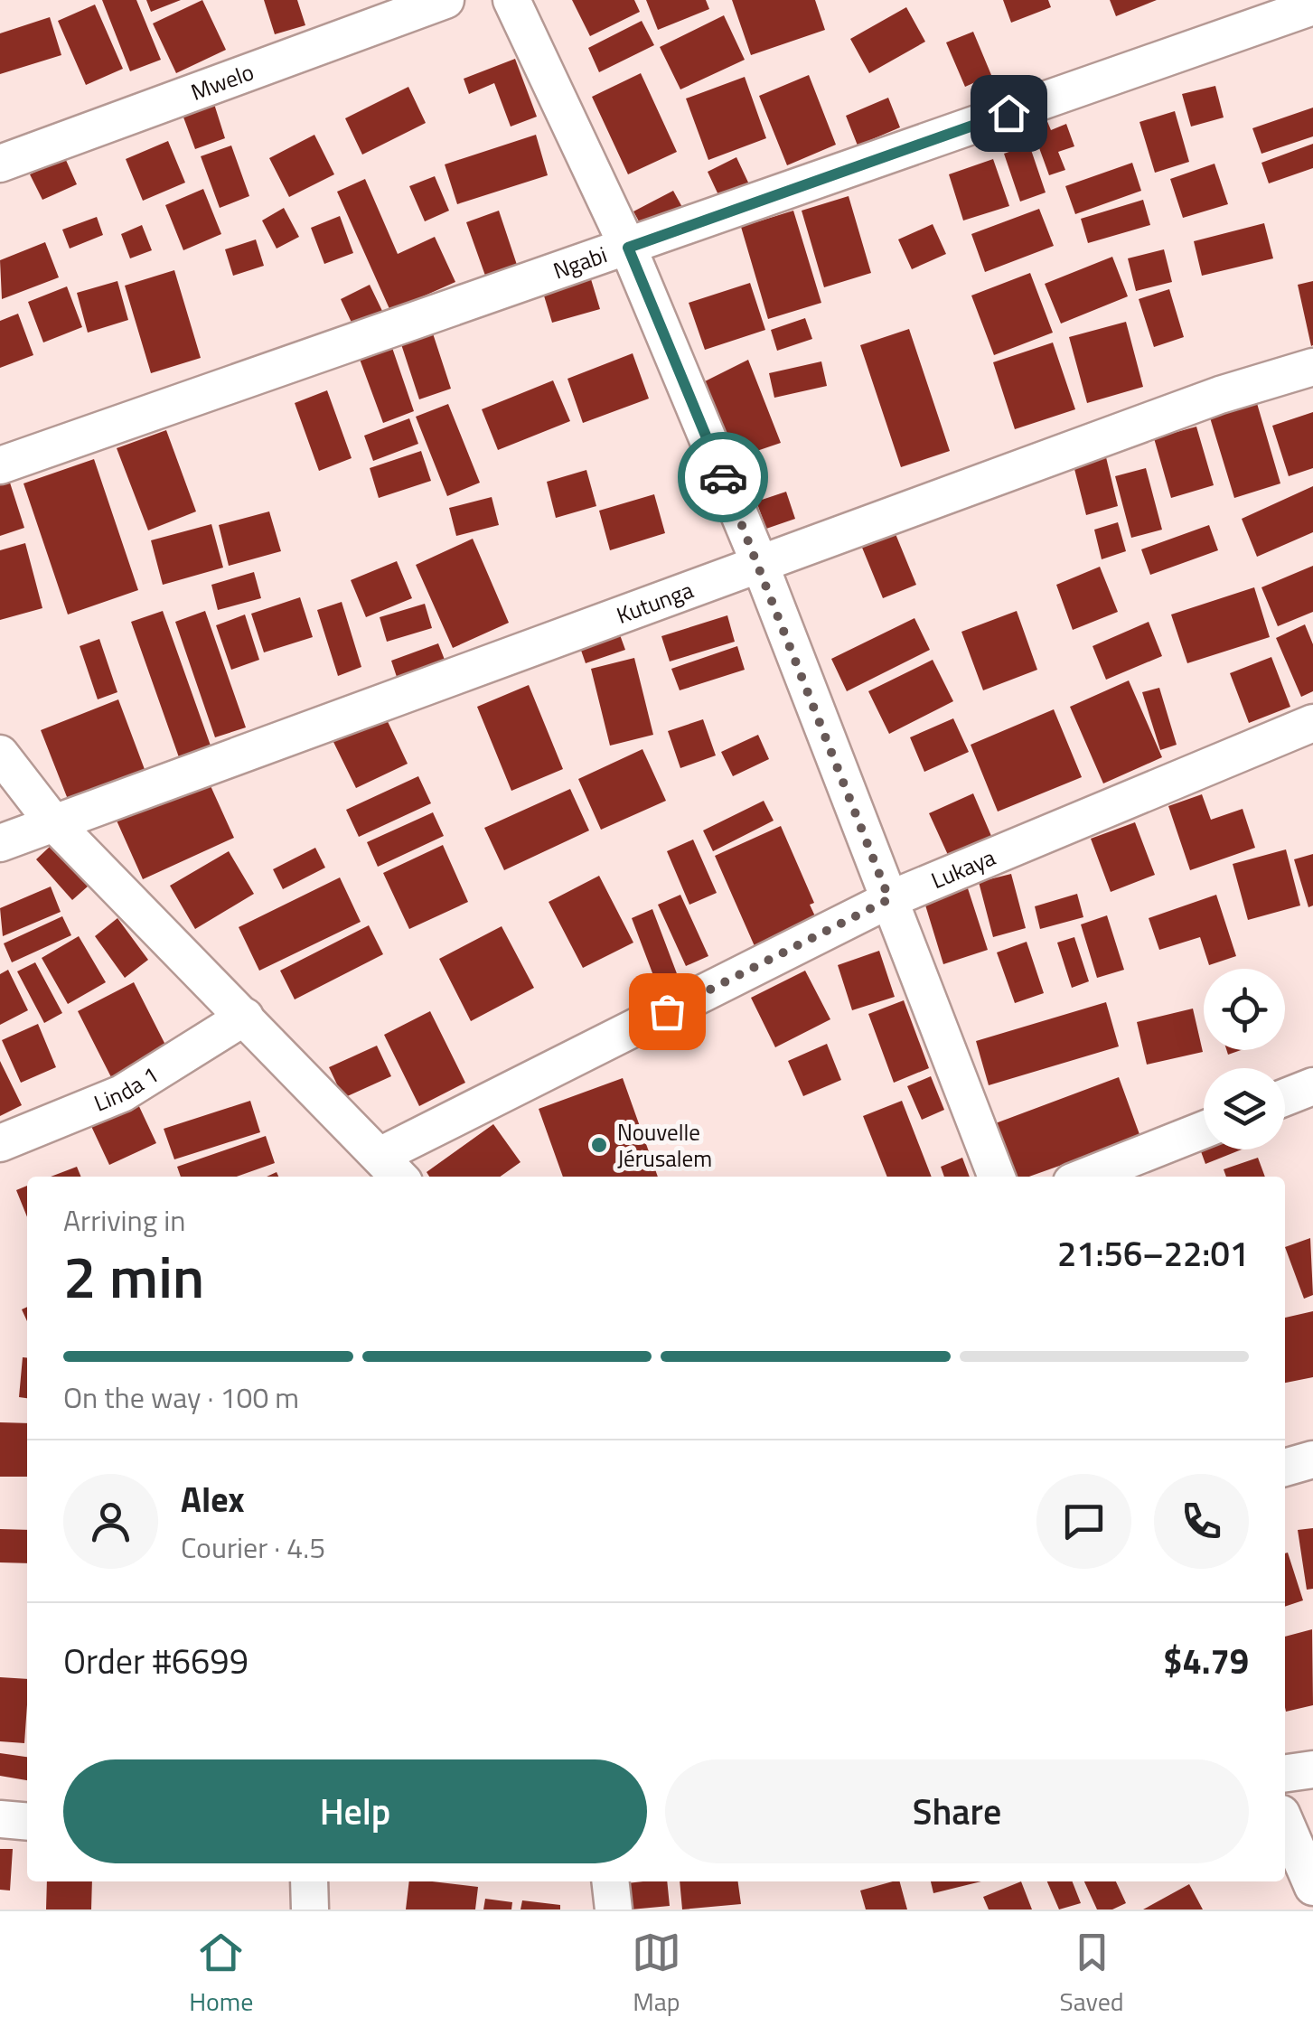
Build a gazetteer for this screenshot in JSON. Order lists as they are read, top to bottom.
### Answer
{
  "streets": {
    "street": [
      "Mwelo",
      "Ngabi",
      "Kutunga",
      "Lukaya",
      "Linda 1"
    ]
  },
  "places": ["Nouvelle Jérusalem"],
  "page": {
    "heading": ["2 min", "Arriving in", "21:56–22:01"],
    "panel": [
      "Alex",
      "Courier · 4.5",
      "Order #6699",
      "$4.79"
    ],
    "bar": "On the way · 100 m",
    "buttons": ["Help", "Share"],
    "tabs": ["Home", "Map", "Saved"]
  }
}
